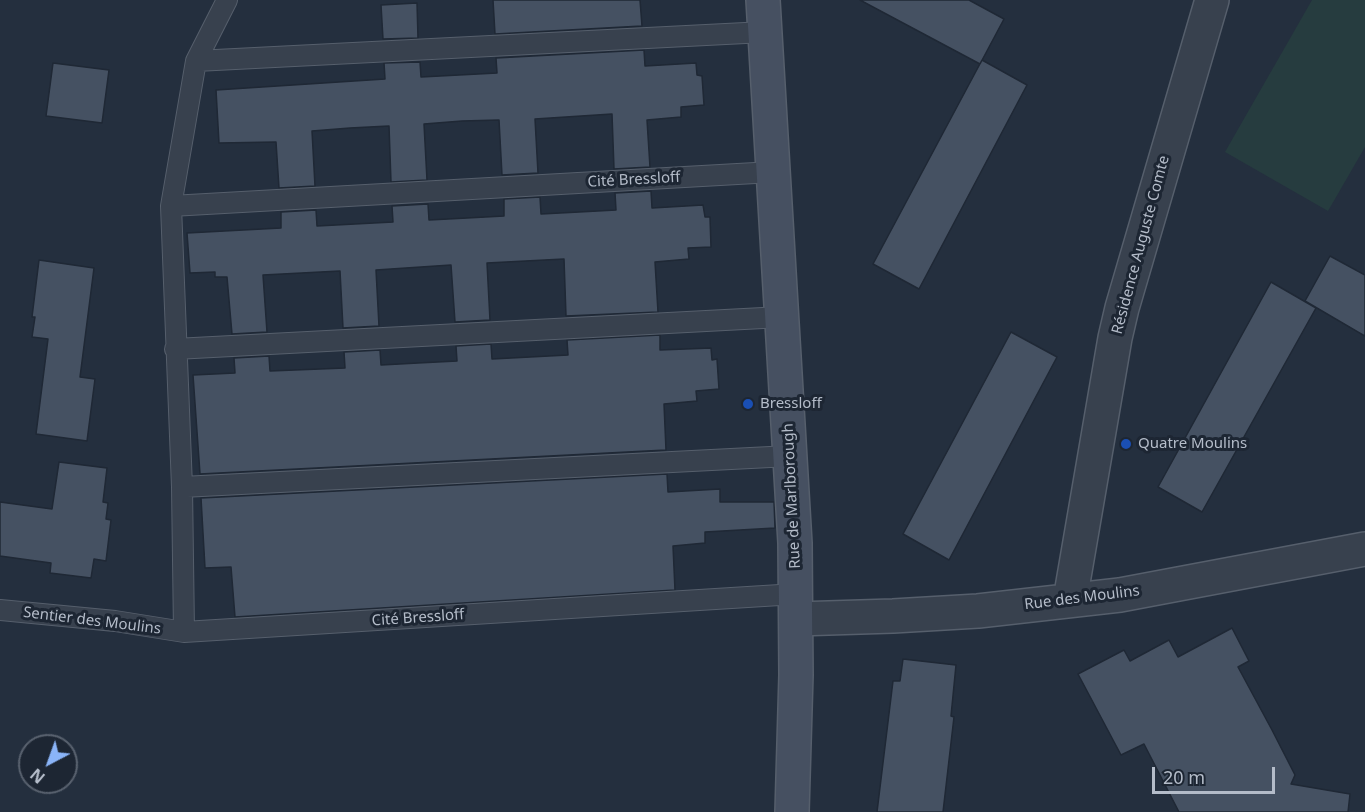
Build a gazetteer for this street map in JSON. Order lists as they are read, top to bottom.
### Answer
{
  "streets": {
    "main road": ["Rue de Marlborough"],
    "street": ["Résidence Auguste Comte", "Rue des Moulins"],
    "lane": ["Cité Bressloff", "Sentier des Moulins"]
  },
  "crossings": [
    ["Cité Bressloff", "Rue de Marlborough"],
    ["Cité Bressloff", "Rue des Moulins"],
    ["Cité Bressloff", "Sentier des Moulins"],
    ["Résidence Auguste Comte", "Rue des Moulins"],
    ["Rue de Marlborough", "Rue des Moulins"]
  ],
  "places": ["Bressloff", "Quatre Moulins"],
  "scale_bar": "20 m",
  "north": "bottom left"
}
